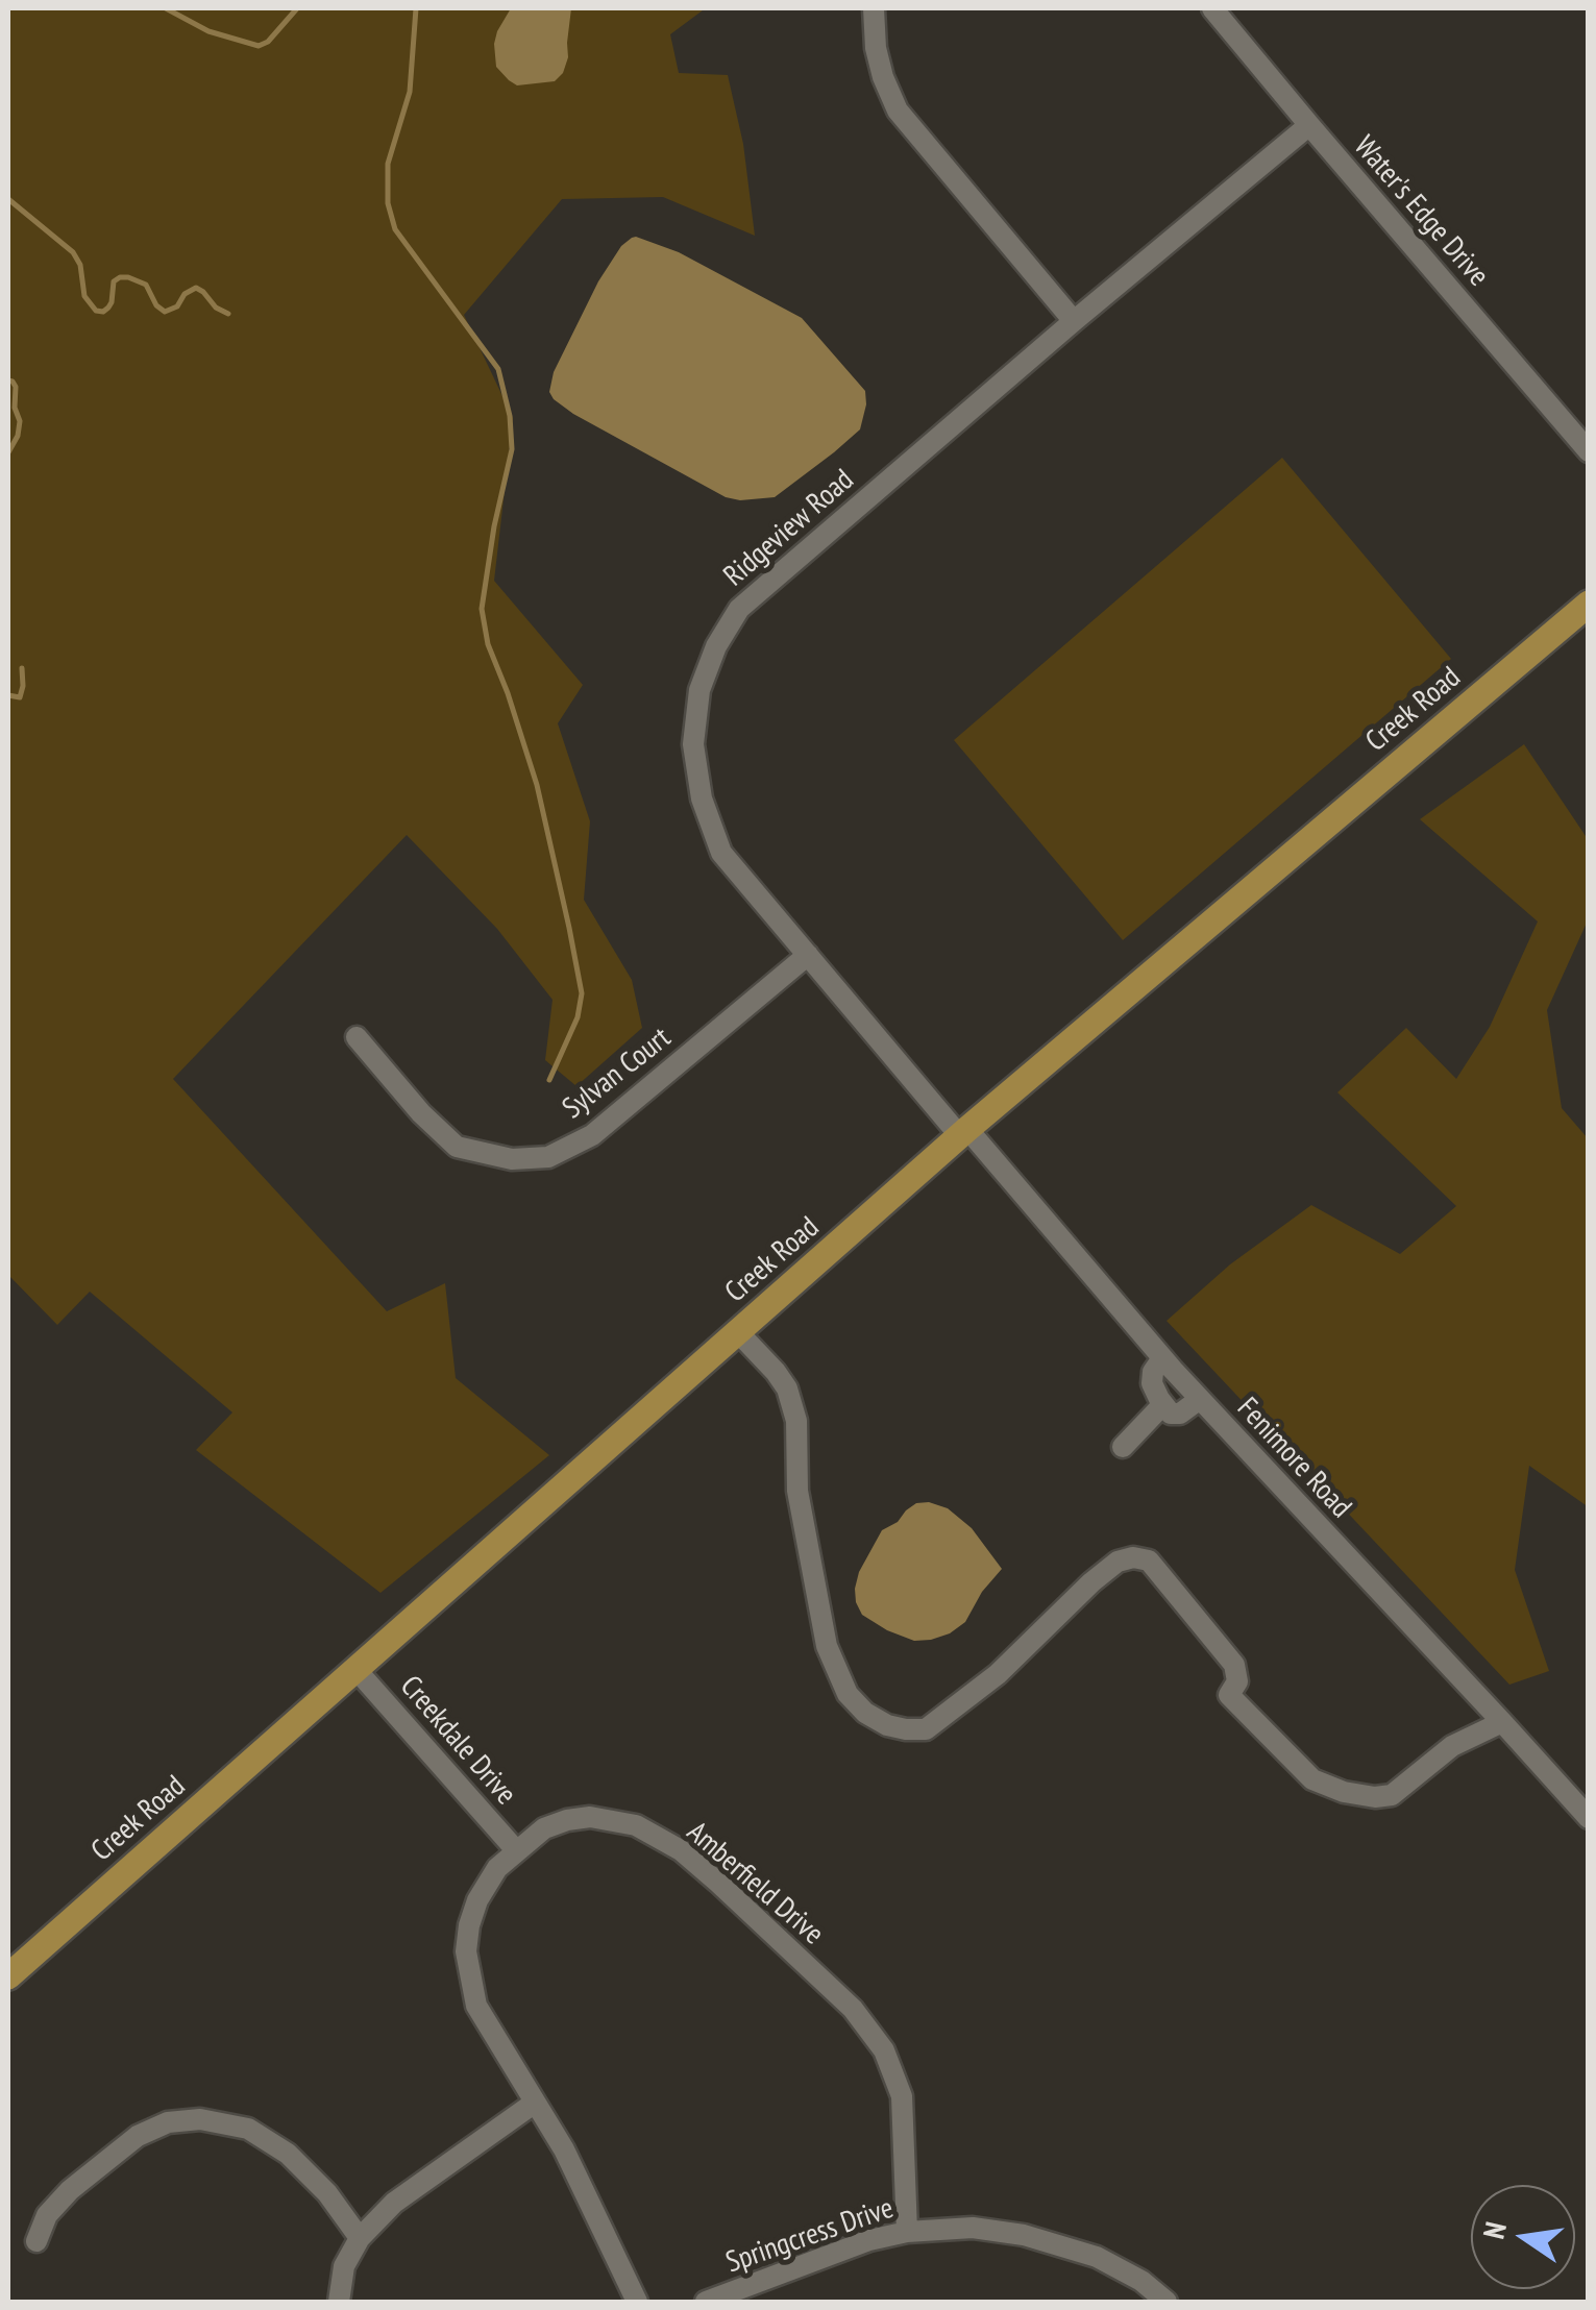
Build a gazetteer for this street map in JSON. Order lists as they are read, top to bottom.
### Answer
{
  "streets": {
    "main road": ["Creek Road"],
    "street": [
      "Water's Edge Drive",
      "Ridgeview Road",
      "Sylvan Court",
      "Fenimore Road",
      "Creekdale Drive",
      "Amberfield Drive",
      "Springcress Drive"
    ]
  },
  "crossings": [
    ["Water's Edge Drive", "Ridgeview Road"],
    ["Ridgeview Road", "Creek Road"],
    ["Ridgeview Road", "Sylvan Court"],
    ["Ridgeview Road", "Fenimore Road"],
    ["Creek Road", "Fenimore Road"],
    ["Creek Road", "Creekdale Drive"],
    ["Creekdale Drive", "Amberfield Drive"],
    ["Amberfield Drive", "Springcress Drive"]
  ],
  "north": "left"
}
